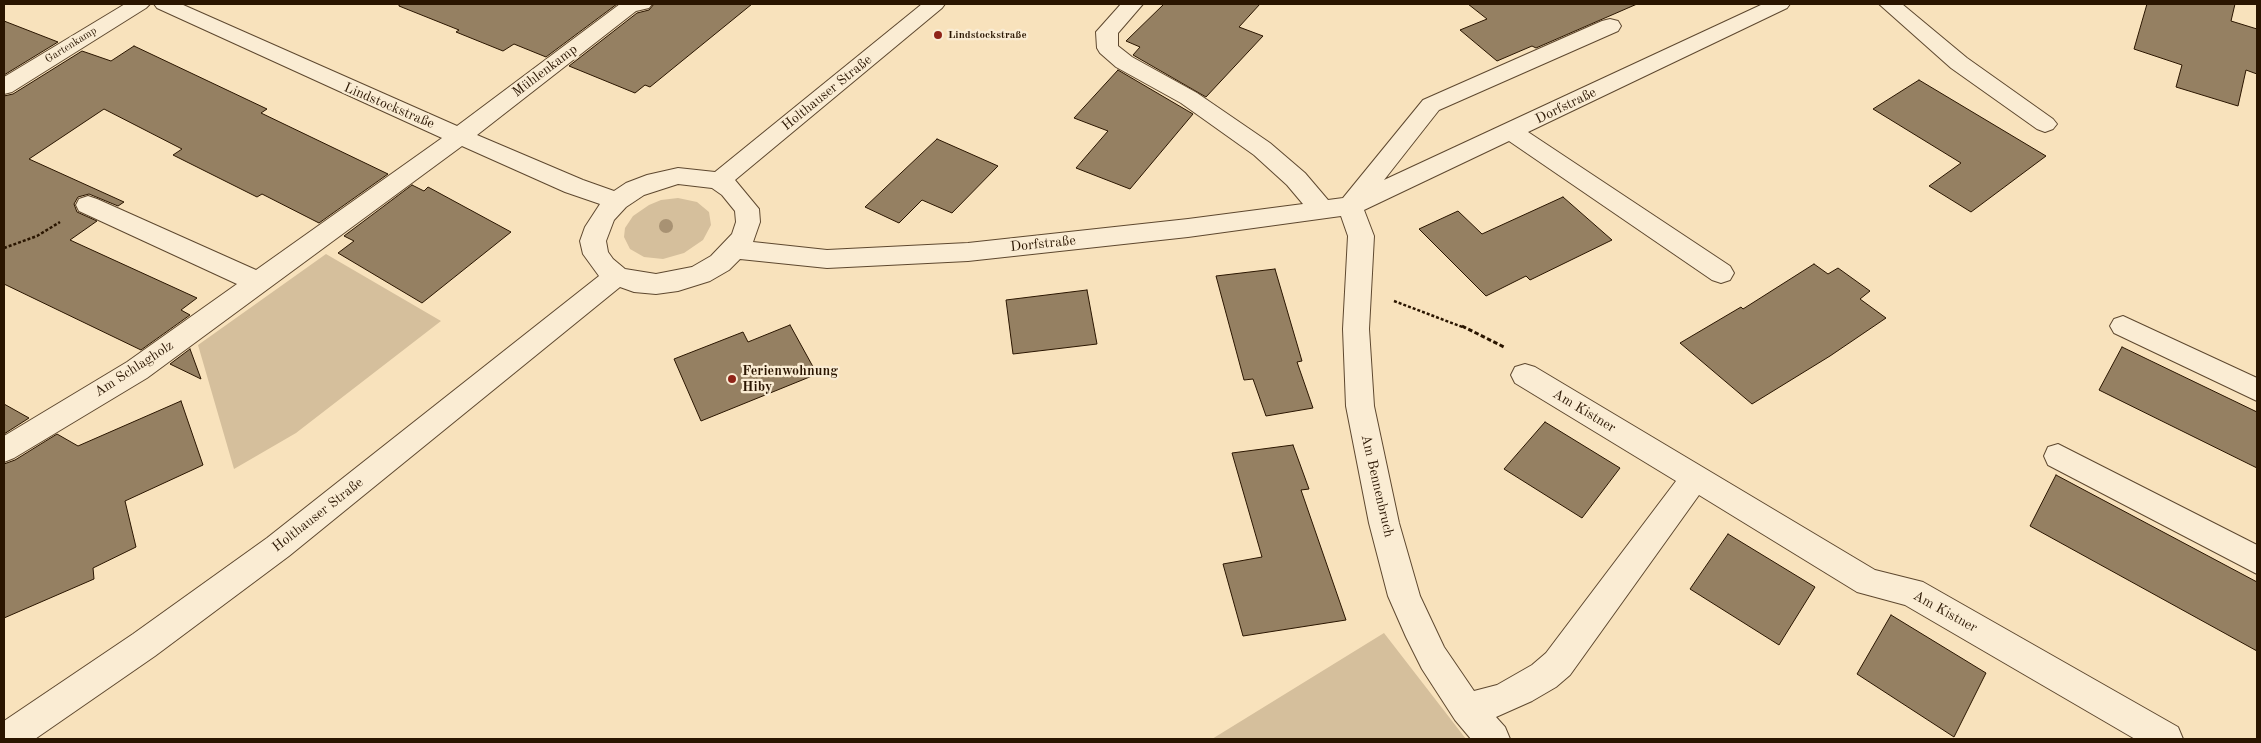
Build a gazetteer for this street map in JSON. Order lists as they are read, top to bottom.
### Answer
{
  "streets": {
    "street": [
      "Gartenkamp",
      "Mühlenkamp",
      "Holthauser Straße",
      "Lindstockstraße",
      "Dorfstraße",
      "Am Schlagholz",
      "Am Kistner",
      "Am Bennenbruch"
    ]
  },
  "crossings": [
    ["Mühlenkamp", "Lindstockstraße"],
    ["Mühlenkamp", "Am Schlagholz"],
    ["Holthauser Straße", "Lindstockstraße"],
    ["Holthauser Straße", "Dorfstraße"],
    ["Lindstockstraße", "Dorfstraße"],
    ["Lindstockstraße", "Am Schlagholz"],
    ["Dorfstraße", "Am Bennenbruch"]
  ],
  "places": ["Lindstockstraße", "Ferienwohnung Hiby"]
}
